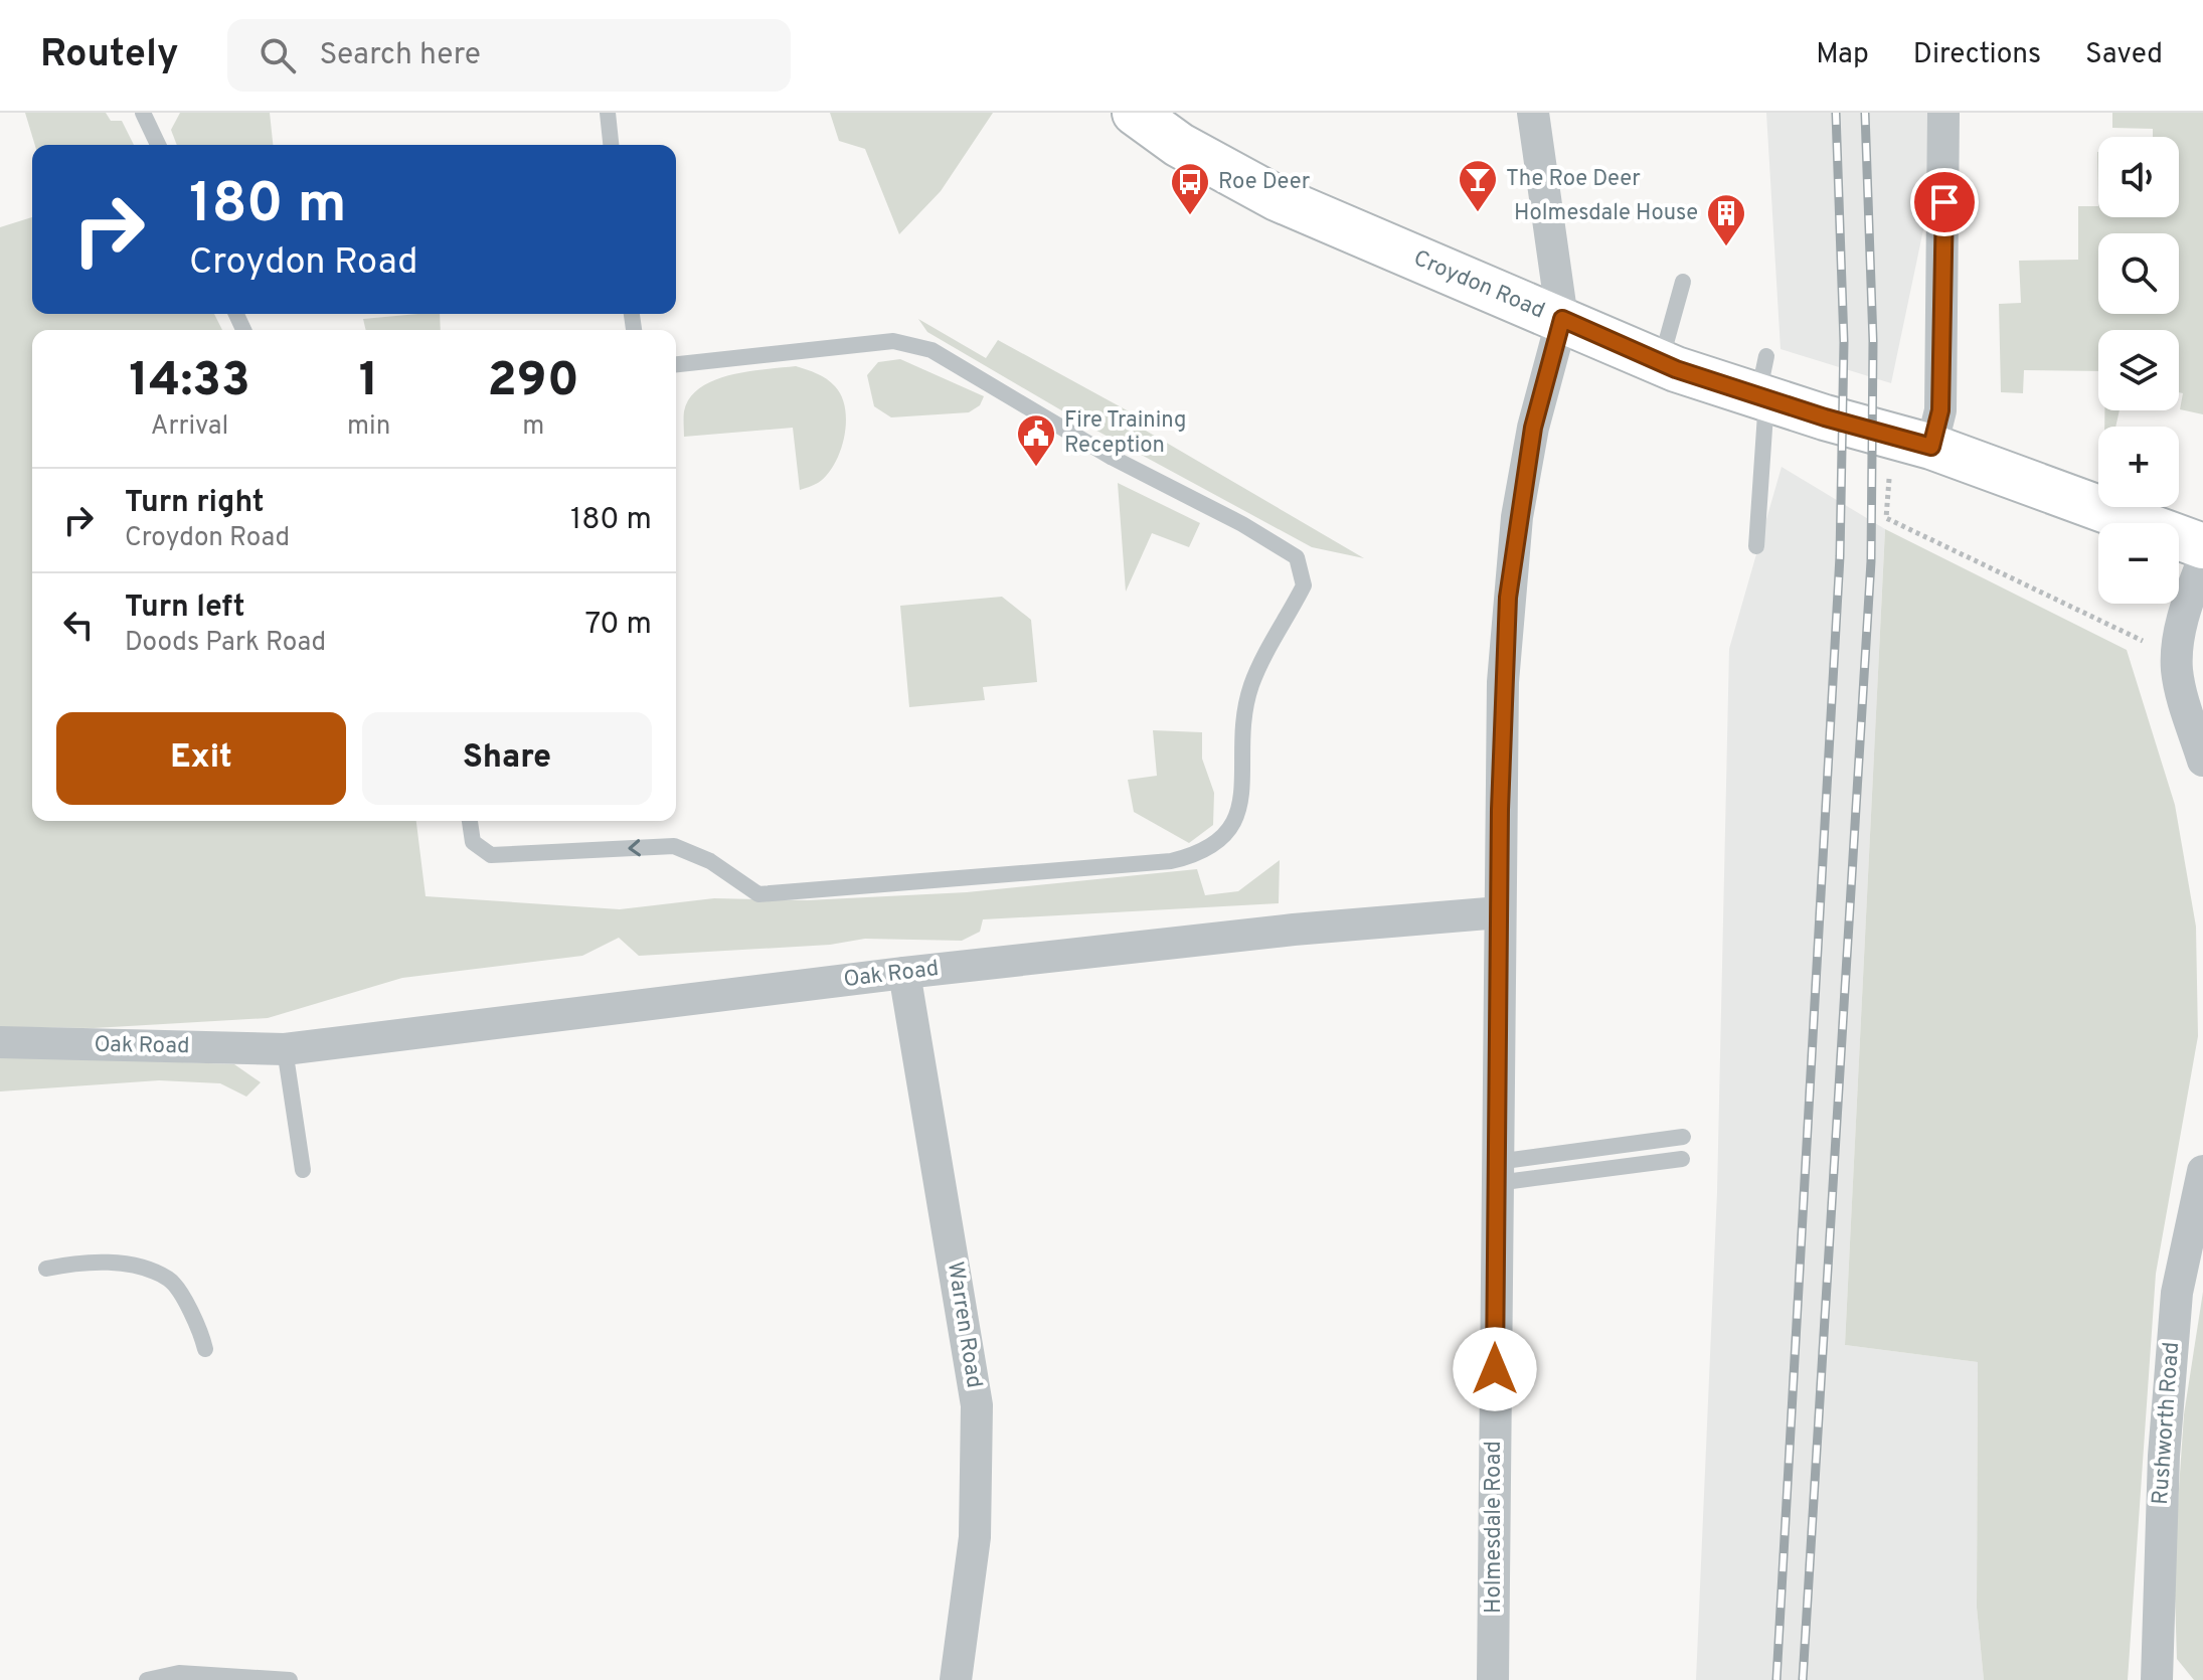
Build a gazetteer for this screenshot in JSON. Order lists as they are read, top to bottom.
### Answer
{
  "streets": {
    "main road": ["Croydon Road"],
    "street": [
      "Oak Road",
      "Warren Road",
      "Rushworth Road",
      "Holmesdale Road"
    ]
  },
  "crossings": [
    ["Croydon Road", "Holmesdale Road"],
    ["Oak Road", "Warren Road"],
    ["Oak Road", "Holmesdale Road"]
  ],
  "places": {
    "bar": ["The Roe Deer"],
    "bus stop": ["Roe Deer"],
    "building": ["Holmesdale House"],
    "public building": ["Fire Training Reception"]
  },
  "page": {
    "header": "Routely",
    "search": "Search here",
    "nav": ["Map", "Directions", "Saved"],
    "map_buttons": ["+", "−"],
    "turn": ["180 m", "Croydon Road"],
    "eta": [
      "14:33",
      "Arrival",
      "1",
      "min",
      "290",
      "m"
    ],
    "list": [
      {
        "name": "Turn right",
        "note": "Croydon Road",
        "value": "180 m"
      },
      {
        "name": "Turn left",
        "note": "Doods Park Road",
        "value": "70 m"
      }
    ],
    "buttons": ["Exit", "Share"]
  }
}
